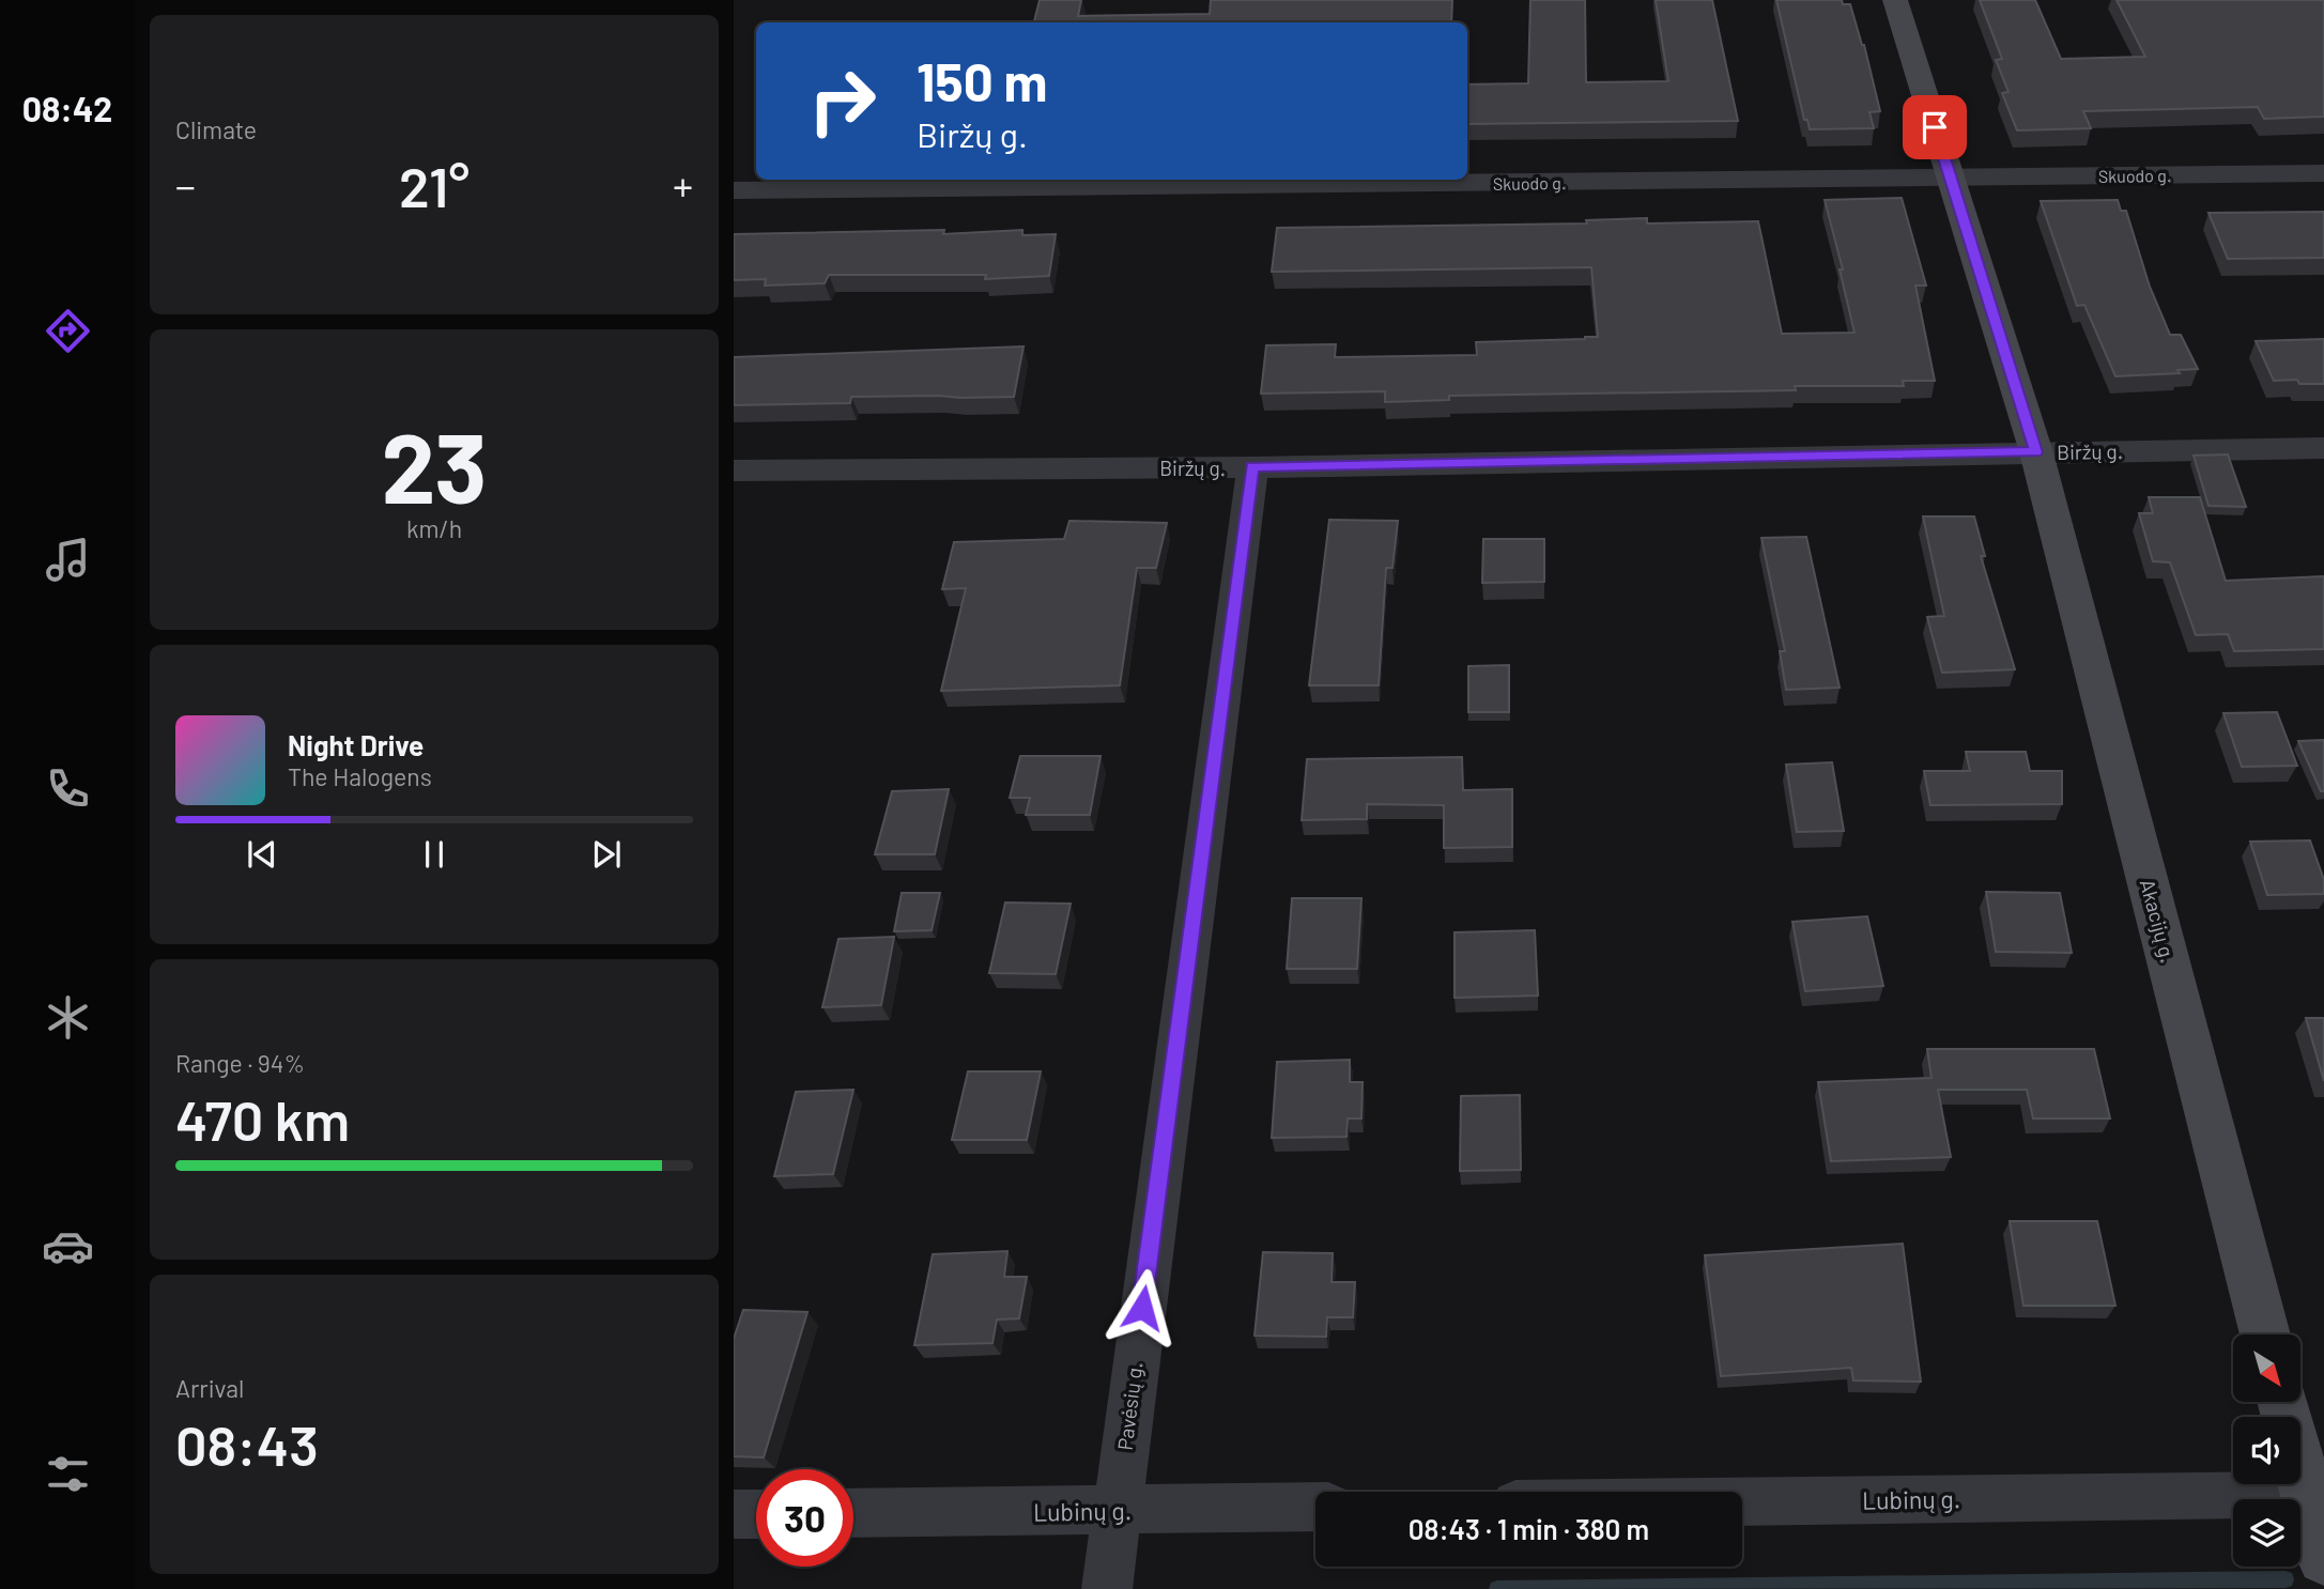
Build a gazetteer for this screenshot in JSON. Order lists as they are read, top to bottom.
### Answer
{
  "streets": {
    "street": [
      "Skuodo g.",
      "Biržų g.",
      "Akacijų g.",
      "Pavėsių g.",
      "Lubinų g."
    ]
  },
  "crossings": [
    ["Skuodo g.", "Akacijų g."],
    ["Biržų g.", "Akacijų g."],
    ["Biržų g.", "Pavėsių g."],
    ["Pavėsių g.", "Lubinų g."]
  ],
  "north": "bottom right",
  "page": {
    "tabs": "08:42",
    "tile": [
      "Climate",
      ["23", "km/h"],
      ["Range · 94%", "470 km"],
      ["Arrival", "08:43"]
    ],
    "turn": ["150 m", "Biržų g."],
    "heat": ["−", "21°", "+"],
    "song": ["Night Drive", "The Halogens"],
    "limit": "30",
    "trip": "08:43 · 1 min · 380 m"
  }
}
